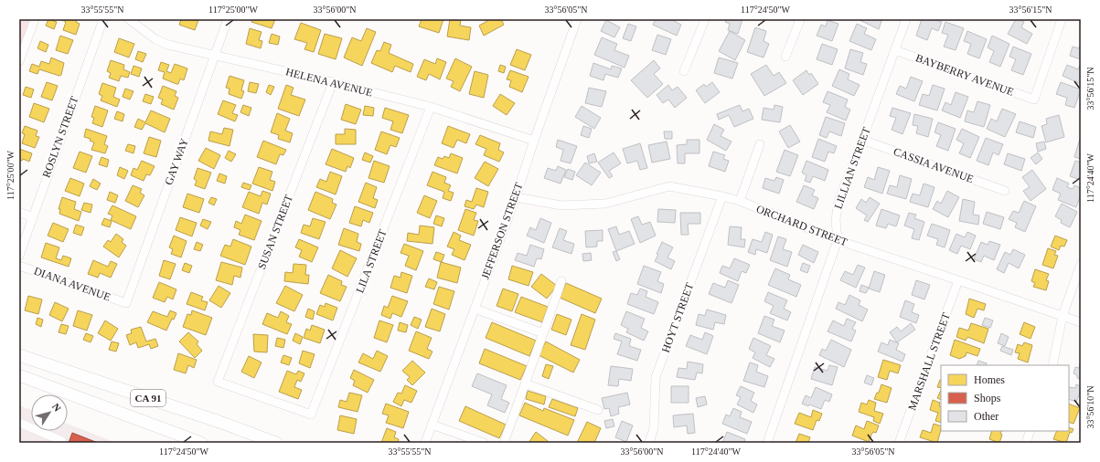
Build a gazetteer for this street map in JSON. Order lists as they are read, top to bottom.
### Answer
{
  "streets": {
    "highway": ["CA 91"],
    "street": [
      "BAYBERRY AVENUE",
      "HELENA AVENUE",
      "ROSLYN STREET",
      "GAY WAY",
      "CASSIA AVENUE",
      "LILLIAN STREET",
      "ORCHARD STREET",
      "JEFFERSON STREET",
      "SUSAN STREET",
      "LILA STREET",
      "DIANA AVENUE",
      "HOYT STREET",
      "MARSHALL STREET"
    ]
  },
  "crossings": [
    ["BAYBERRY AVENUE", "LILLIAN STREET"],
    ["HELENA AVENUE", "GAY WAY"],
    ["HELENA AVENUE", "JEFFERSON STREET"],
    ["HELENA AVENUE", "SUSAN STREET"],
    ["HELENA AVENUE", "LILA STREET"],
    ["GAY WAY", "DIANA AVENUE"],
    ["CASSIA AVENUE", "LILLIAN STREET"],
    ["LILLIAN STREET", "ORCHARD STREET"],
    ["ORCHARD STREET", "JEFFERSON STREET"],
    ["ORCHARD STREET", "HOYT STREET"],
    ["ORCHARD STREET", "MARSHALL STREET"],
    ["SUSAN STREET", "LILA STREET"]
  ],
  "legend": ["Homes", "Shops", "Other"],
  "north": "top right",
  "coordinates": [
    "33°55'55\"N",
    "117°25'00\"W",
    "33°56'00\"N",
    "33°56'05\"N",
    "117°24'50\"W",
    "33°56'15\"N",
    "117°24'40\"W",
    "33°56'10\"N"
  ]
}
